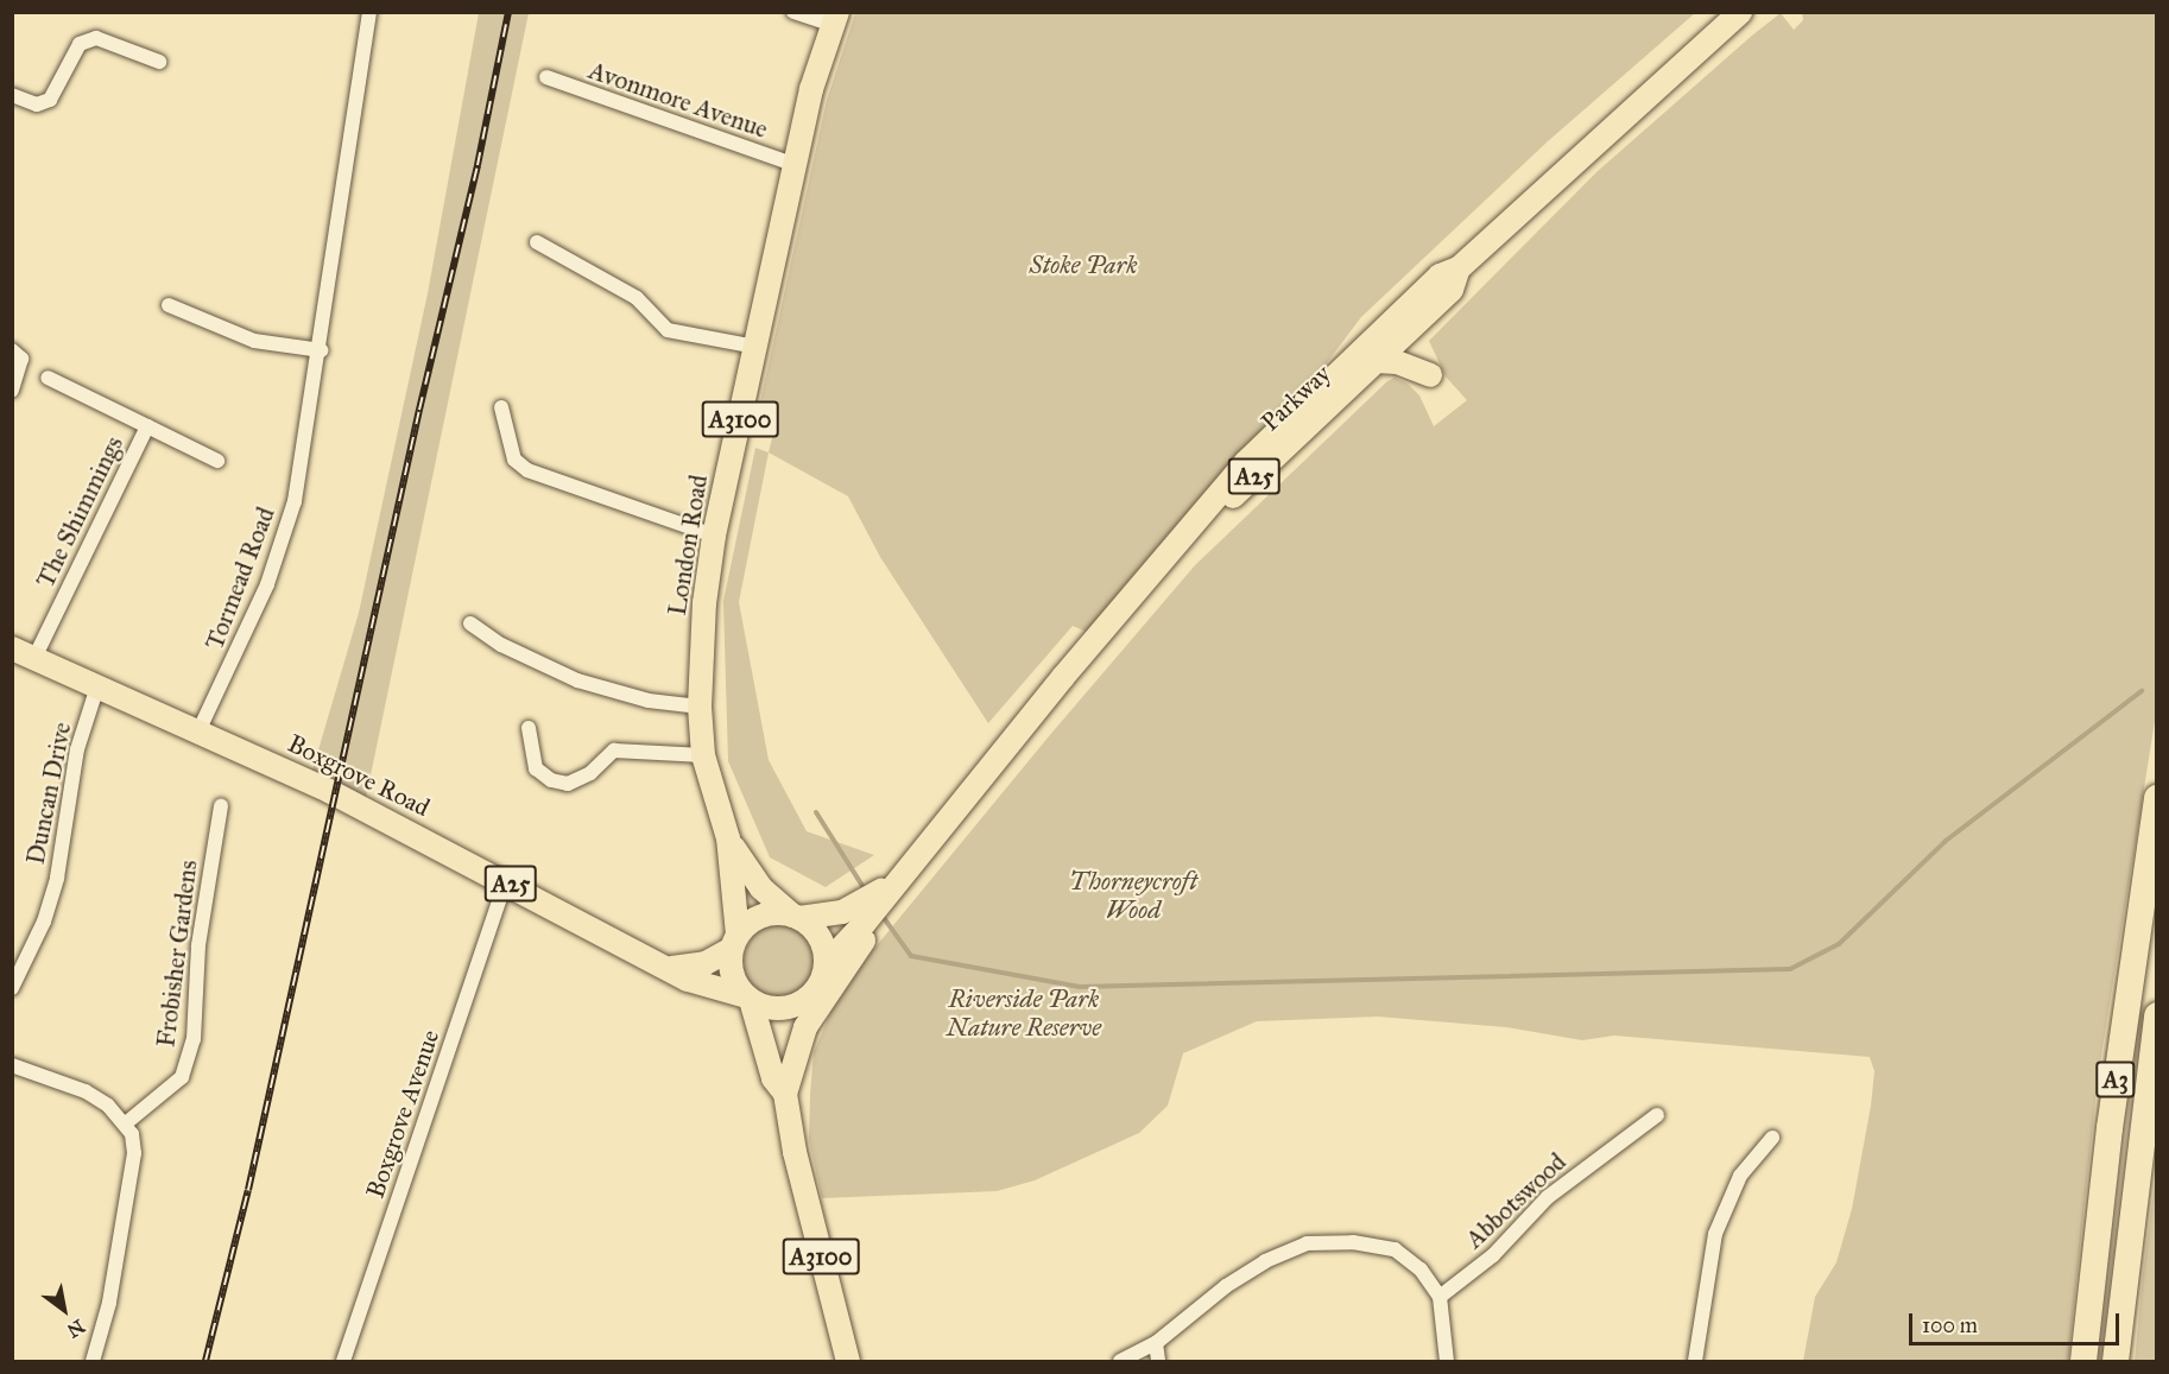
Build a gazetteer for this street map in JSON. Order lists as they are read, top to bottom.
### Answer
{
  "streets": {
    "highway": ["A3"],
    "main road": [
      "Parkway",
      "A3100",
      "A25",
      "London Road",
      "Boxgrove Road"
    ],
    "street": [
      "Avonmore Avenue",
      "The Shimmings",
      "Tormead Road",
      "Duncan Drive",
      "Frobisher Gardens",
      "Boxgrove Avenue",
      "Abbotswood"
    ]
  },
  "crossings": [
    ["Avonmore Avenue", "London Road"],
    ["Parkway", "A3100"],
    ["Parkway", "A25"],
    ["A3100", "A25"],
    ["A3100", "London Road"],
    ["A25", "London Road"],
    ["A25", "Boxgrove Road"],
    ["The Shimmings", "Boxgrove Road"],
    ["Tormead Road", "Boxgrove Road"],
    ["Boxgrove Road", "Duncan Drive"],
    ["Boxgrove Road", "Boxgrove Avenue"]
  ],
  "parks": ["Stoke Park", "Thorneycroft Wood", "Riverside Park Nature Reserve"],
  "scale_bar": "100 m",
  "north": "bottom right"
}
